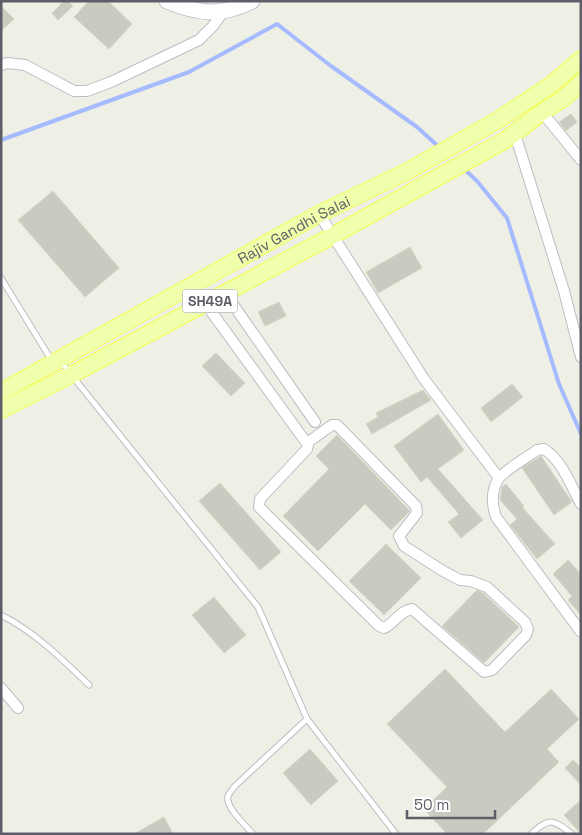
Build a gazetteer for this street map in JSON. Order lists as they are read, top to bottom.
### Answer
{
  "streets": {
    "main road": ["Rajiv Gandhi Salai", "SH49A"]
  },
  "scale_bar": "50 m"
}
